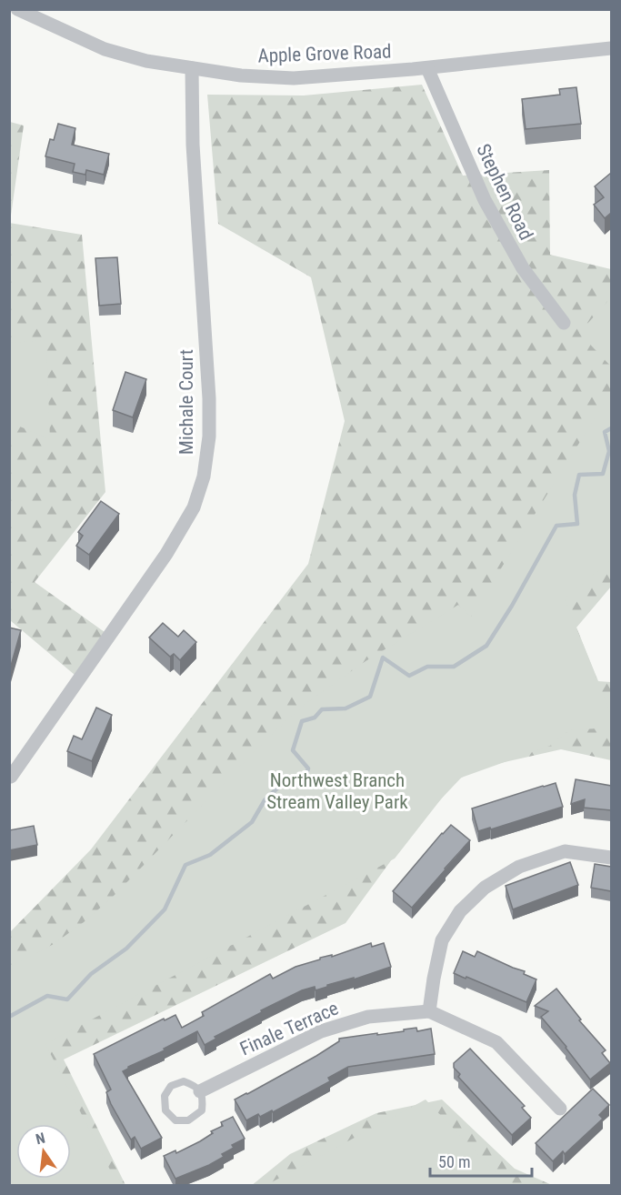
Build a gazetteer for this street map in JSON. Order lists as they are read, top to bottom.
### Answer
{
  "streets": {
    "street": [
      "Apple Grove Road",
      "Stephen Road",
      "Michale Court",
      "Finale Terrace"
    ]
  },
  "crossings": [
    ["Apple Grove Road", "Stephen Road"],
    ["Apple Grove Road", "Michale Court"]
  ],
  "parks": ["Northwest Branch Stream Valley Park"],
  "scale_bar": "50 m",
  "north": "top"
}
